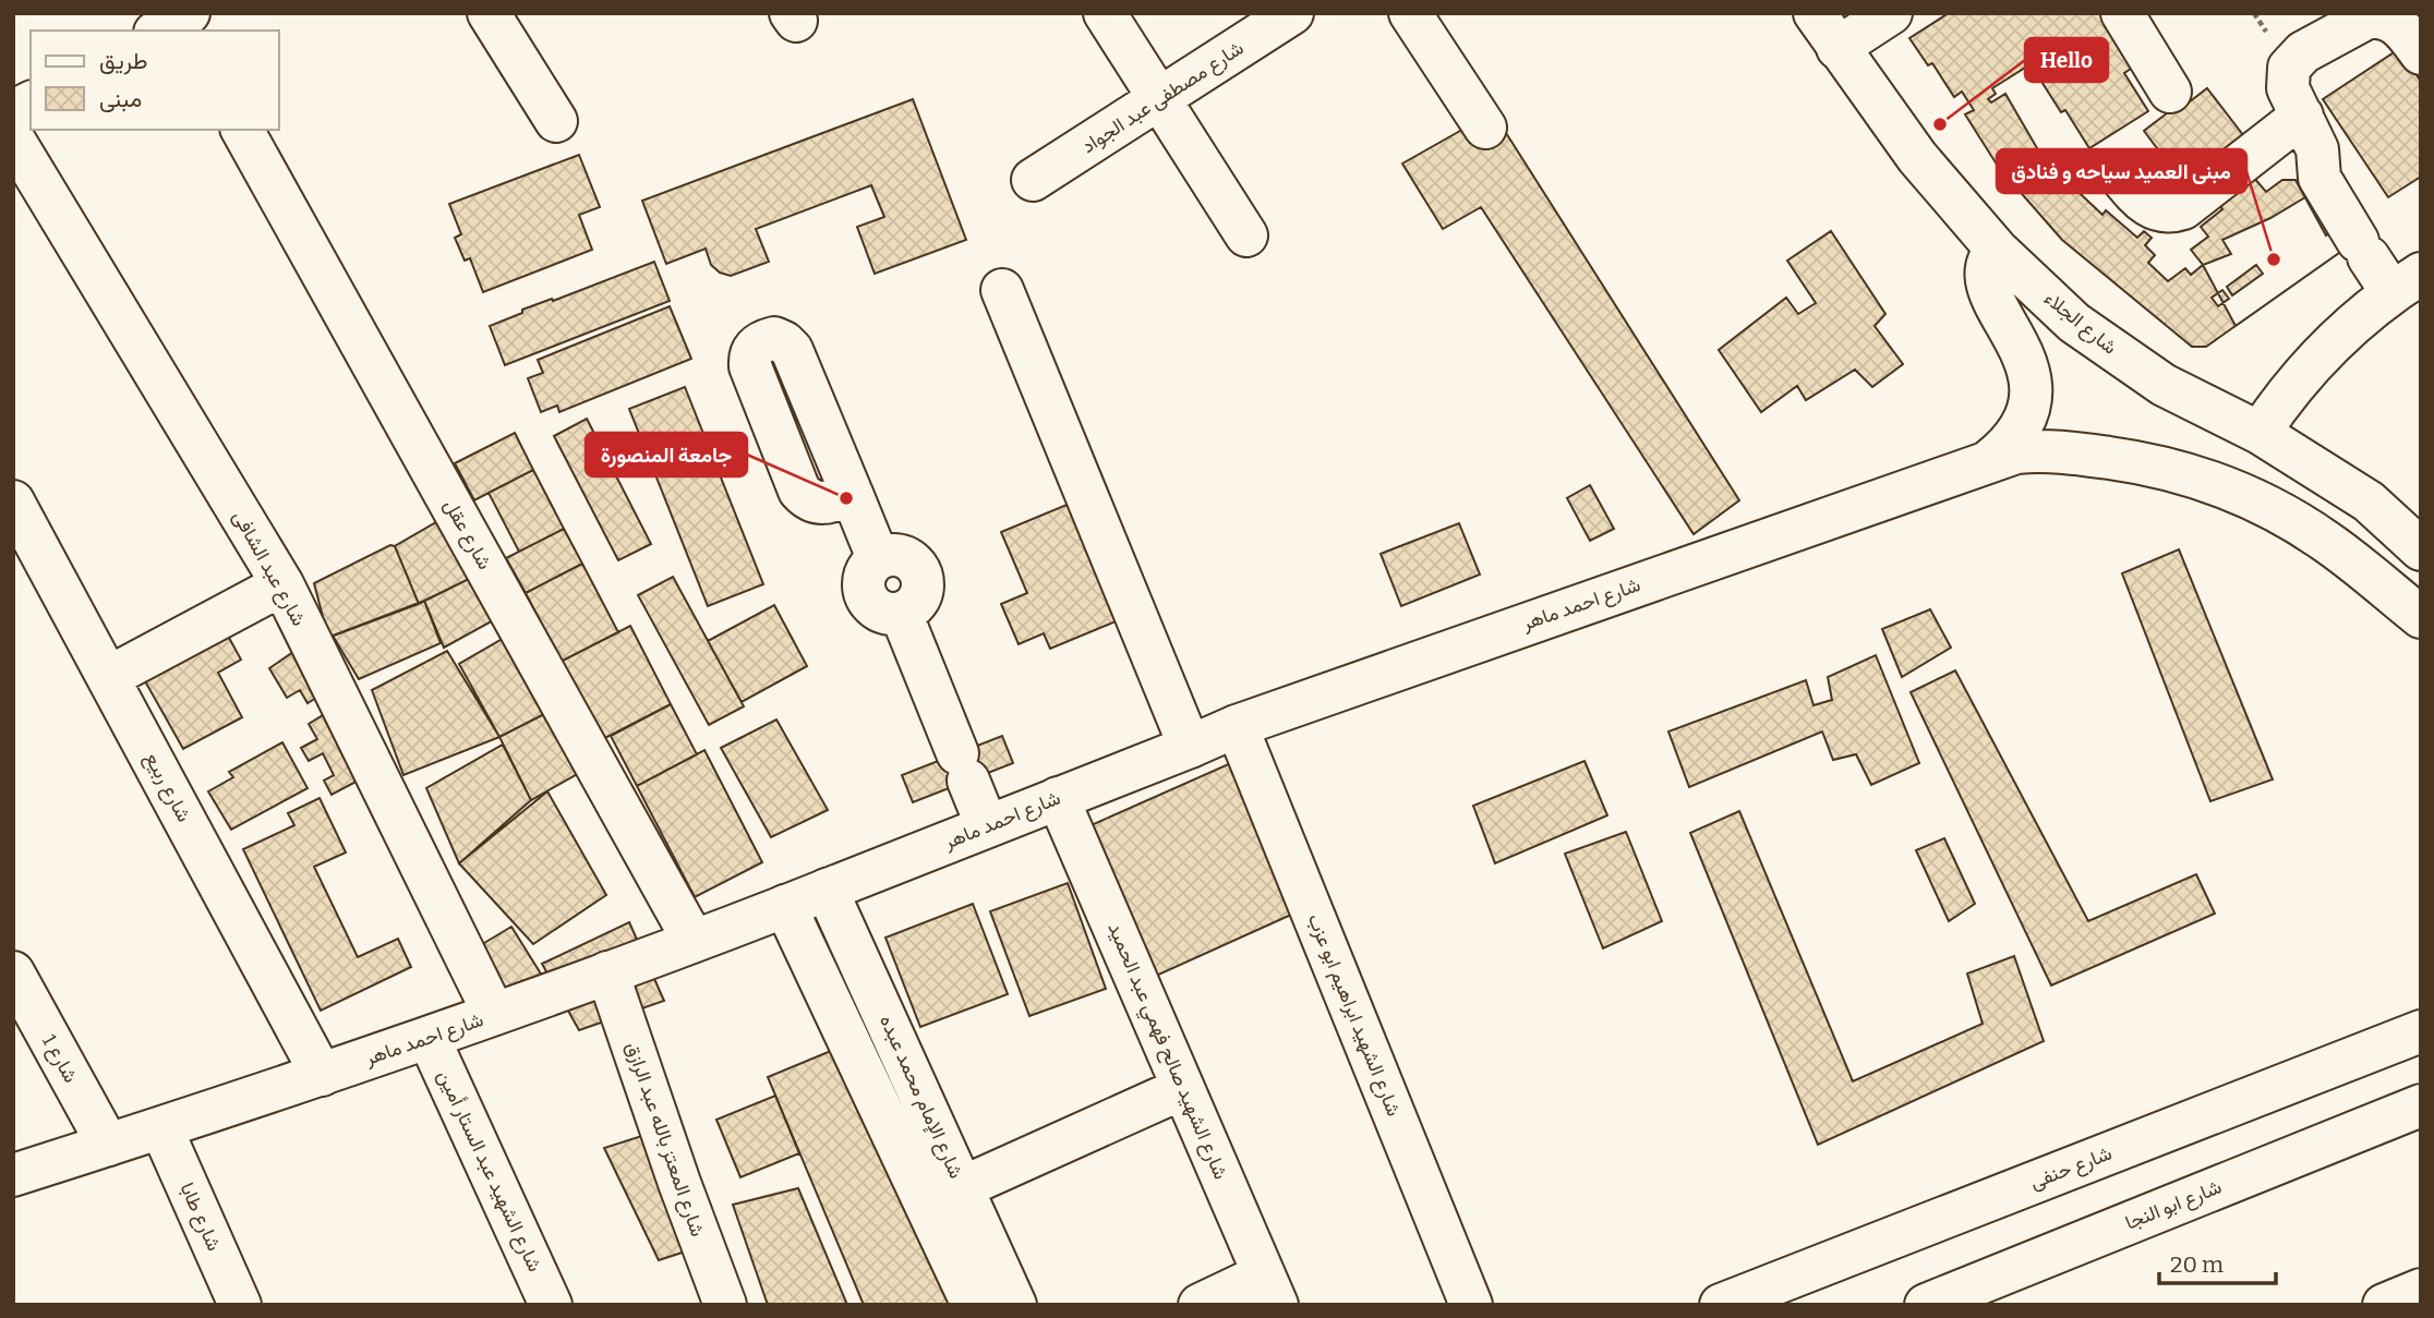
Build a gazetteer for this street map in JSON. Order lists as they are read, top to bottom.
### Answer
{
  "streets": {
    "street": [
      "شارع مصطفى عبد الجواد",
      "شارع الجلاء",
      "شارع عقل",
      "شارع عبد الشافى",
      "شارع احمد ماهر",
      "شارع ربيع",
      "شارع الشهيد ابراهيم ابو عزب",
      "شارع الشهيد صالح فهمي عبد الحميد",
      "شارع 1",
      "شارع الإمام محمد عبده",
      "شارع المعتز بالله عبد الرازق",
      "شارع حنفى",
      "شارع الشهيد عبد الستار أمين",
      "شارع ابو النجا",
      "شارع طابا"
    ]
  },
  "crossings": [
    ["شارع الجلاء", "شارع احمد ماهر"],
    ["شارع عقل", "شارع احمد ماهر"],
    ["شارع عبد الشافى", "شارع احمد ماهر"],
    ["شارع احمد ماهر", "شارع ربيع"],
    ["شارع احمد ماهر", "شارع الشهيد ابراهيم ابو عزب"],
    ["شارع احمد ماهر", "شارع الشهيد صالح فهمي عبد الحميد"],
    ["شارع احمد ماهر", "شارع 1"],
    ["شارع احمد ماهر", "شارع الإمام محمد عبده"],
    ["شارع احمد ماهر", "شارع المعتز بالله عبد الرازق"],
    ["شارع احمد ماهر", "شارع الشهيد عبد الستار أمين"],
    ["شارع احمد ماهر", "شارع طابا"]
  ],
  "places": ["Hello", "مبنى العميد سياحه و فنادق", "جامعة المنصورة"],
  "legend": ["طريق", "مبنى"],
  "scale_bar": "20 m"
}
